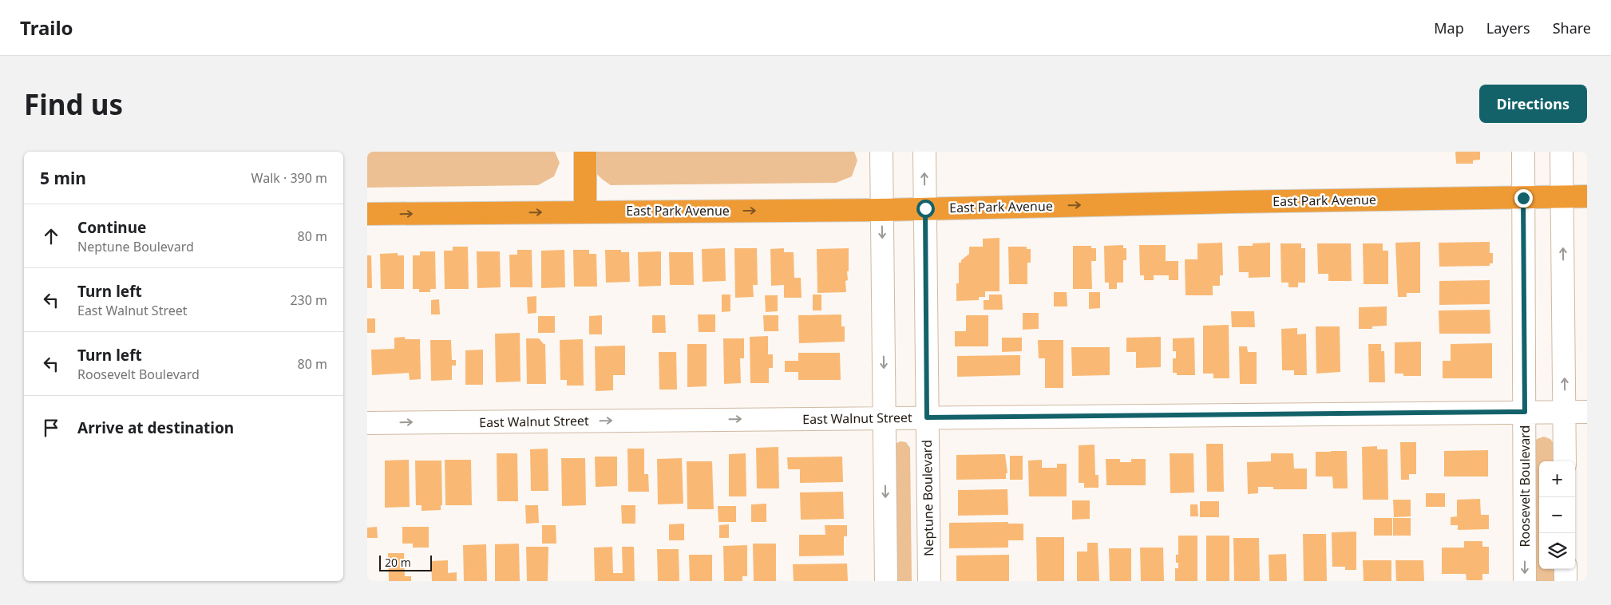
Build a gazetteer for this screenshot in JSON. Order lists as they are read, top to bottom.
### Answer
{
  "streets": {
    "highway": ["East Park Avenue"],
    "street": ["East Walnut Street", "Roosevelt Boulevard", "Neptune Boulevard"]
  },
  "crossings": [
    ["East Park Avenue", "Roosevelt Boulevard"],
    ["East Park Avenue", "Neptune Boulevard"],
    ["East Walnut Street", "Roosevelt Boulevard"],
    ["East Walnut Street", "Neptune Boulevard"]
  ],
  "one_way": ["East Park Avenue", "East Walnut Street"],
  "scale_bar": "20 m",
  "page": {
    "header": "Trailo",
    "nav": ["Map", "Layers", "Share"],
    "buttons": "Directions",
    "title": "Find us",
    "heading": ["5 min", "Walk · 390 m"],
    "list": [
      ["Continue", "Neptune Boulevard", "80 m"],
      ["Turn left", "East Walnut Street", "230 m"],
      ["Turn left", "Roosevelt Boulevard", "80 m"],
      "Arrive at destination"
    ],
    "map_buttons": ["+", "−"],
    "scale": "20 m"
  }
}
